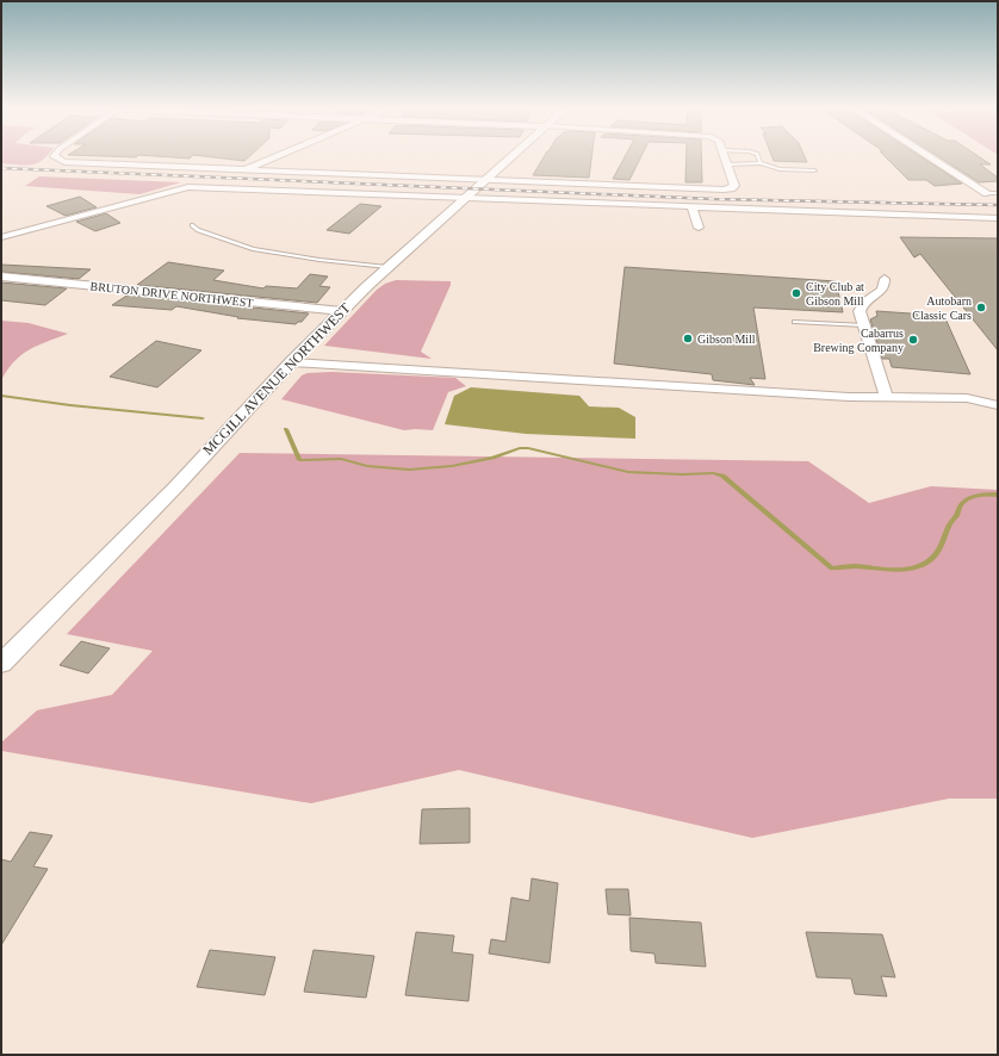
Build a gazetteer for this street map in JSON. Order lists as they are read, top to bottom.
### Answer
{
  "streets": {
    "street": ["BRUTON DRIVE NORTHWEST", "MCGILL AVENUE NORTHWEST"]
  },
  "crossings": [
    ["BRUTON DRIVE NORTHWEST", "MCGILL AVENUE NORTHWEST"]
  ],
  "places": [
    "City Club at Gibson Mill",
    "Autobarn Classic Cars",
    "Gibson Mill",
    "Cabarrus Brewing Company"
  ]
}
